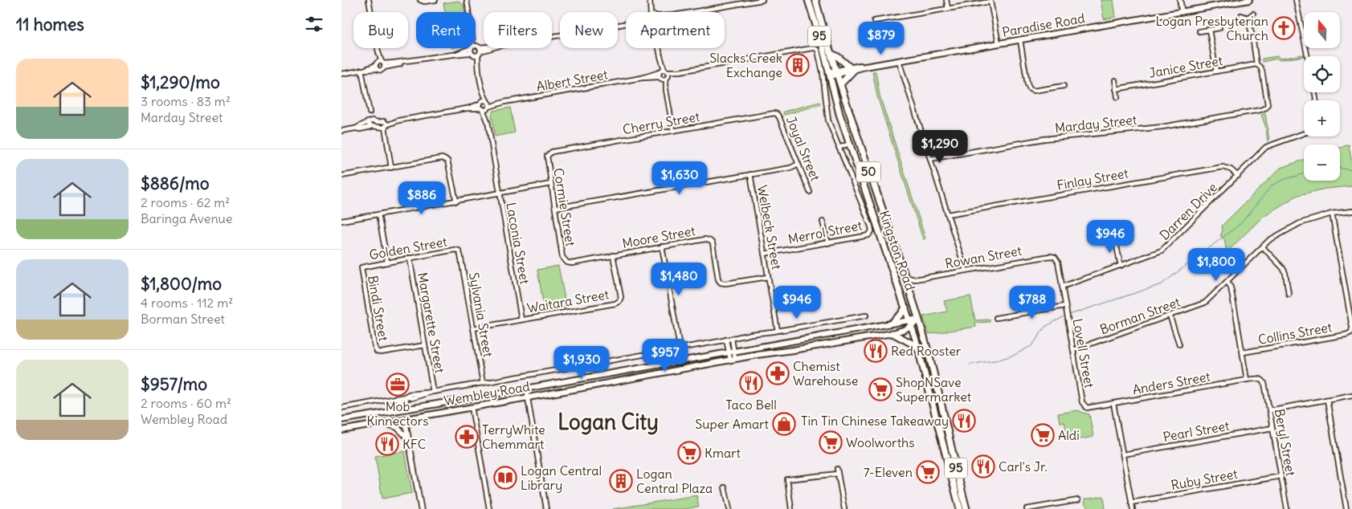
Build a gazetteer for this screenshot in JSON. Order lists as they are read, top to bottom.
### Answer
{
  "streets": {
    "main road": [
      "Paradise Road",
      "95",
      "50",
      "Kingston Road",
      "Wembley Road"
    ],
    "street": [
      "Janice Street",
      "Albert Street",
      "Cherry Street",
      "Marday Street",
      "Joyal Street",
      "Finlay Street",
      "Cormie Street",
      "Darren Drive",
      "Welbeck Street",
      "Merrol Street",
      "Moore Street",
      "Laconia Street",
      "Golden Street",
      "Rowan Street",
      "Waitara Street",
      "Bindi Street",
      "Sylvania Street",
      "Borman Street",
      "Margarette Street",
      "Collins Street",
      "Lovell Street",
      "Anders Street",
      "Pearl Street",
      "Beryl Street",
      "Ruby Street"
    ]
  },
  "crossings": [
    ["Paradise Road", "Kingston Road"],
    ["Janice Street", "Marday Street"],
    ["Albert Street", "Merrol Street"],
    ["Albert Street", "Laconia Street"],
    ["Cherry Street", "Joyal Street"],
    ["Cherry Street", "Cormie Street"],
    ["Finlay Street", "Darren Drive"],
    ["Cormie Street", "Moore Street"],
    ["Darren Drive", "Lovell Street"],
    ["Welbeck Street", "Merrol Street"],
    ["Welbeck Street", "Moore Street"],
    ["Welbeck Street", "Wembley Road"],
    ["Moore Street", "Waitara Street"],
    ["Laconia Street", "Waitara Street"],
    ["Golden Street", "Bindi Street"],
    ["Golden Street", "Sylvania Street"],
    ["Golden Street", "Margarette Street"],
    ["Kingston Road", "Rowan Street"],
    ["Kingston Road", "Wembley Road"],
    ["Rowan Street", "Lovell Street"],
    ["Waitara Street", "Sylvania Street"],
    ["Bindi Street", "Margarette Street"],
    ["Sylvania Street", "Wembley Road"],
    ["Borman Street", "Lovell Street"],
    ["Margarette Street", "Wembley Road"],
    ["Lovell Street", "Anders Street"],
    ["Anders Street", "Beryl Street"],
    ["Pearl Street", "Beryl Street"],
    ["Beryl Street", "Ruby Street"]
  ],
  "districts": ["Logan City"],
  "places": {
    "church": ["Logan Presbyterian Church"],
    "building": ["Slacks Creek Exchange", "Logan Central Plaza"],
    "restaurant": [
      "Red Rooster",
      "Taco Bell",
      "Tin Tin Chinese Takeaway",
      "KFC",
      "Carl's Jr."
    ],
    "pharmacy": ["Chemist Warehouse", "TerryWhite Chemmart"],
    "office": ["Mob Kinnectors"],
    "supermarket": [
      "ShopNSave Supermarket",
      "Aldi",
      "Woolworths",
      "Kmart",
      "7-Eleven"
    ],
    "shop": ["Super Amart"],
    "library": ["Logan Central Library"]
  },
  "north": "top",
  "page": {
    "heading": "11 homes",
    "map_buttons": ["+", "−"],
    "chip": [
      "Buy",
      "Rent",
      "Filters",
      "New",
      "Apartment"
    ],
    "price": [
      "$879",
      "$1,290",
      "$1,630",
      "$886",
      "$946",
      "$1,800",
      "$1,480",
      "$946",
      "$788",
      "$957",
      "$1,930"
    ],
    "list": [
      {
        "name": "$1,290/mo",
        "note": "3 rooms · 83 m² · Marday Street"
      },
      {
        "name": "$886/mo",
        "note": "2 rooms · 62 m² · Baringa Avenue"
      },
      {
        "name": "$1,800/mo",
        "note": "4 rooms · 112 m² · Borman Street"
      },
      {
        "name": "$957/mo",
        "note": "2 rooms · 60 m² · Wembley Road"
      }
    ]
  }
}
